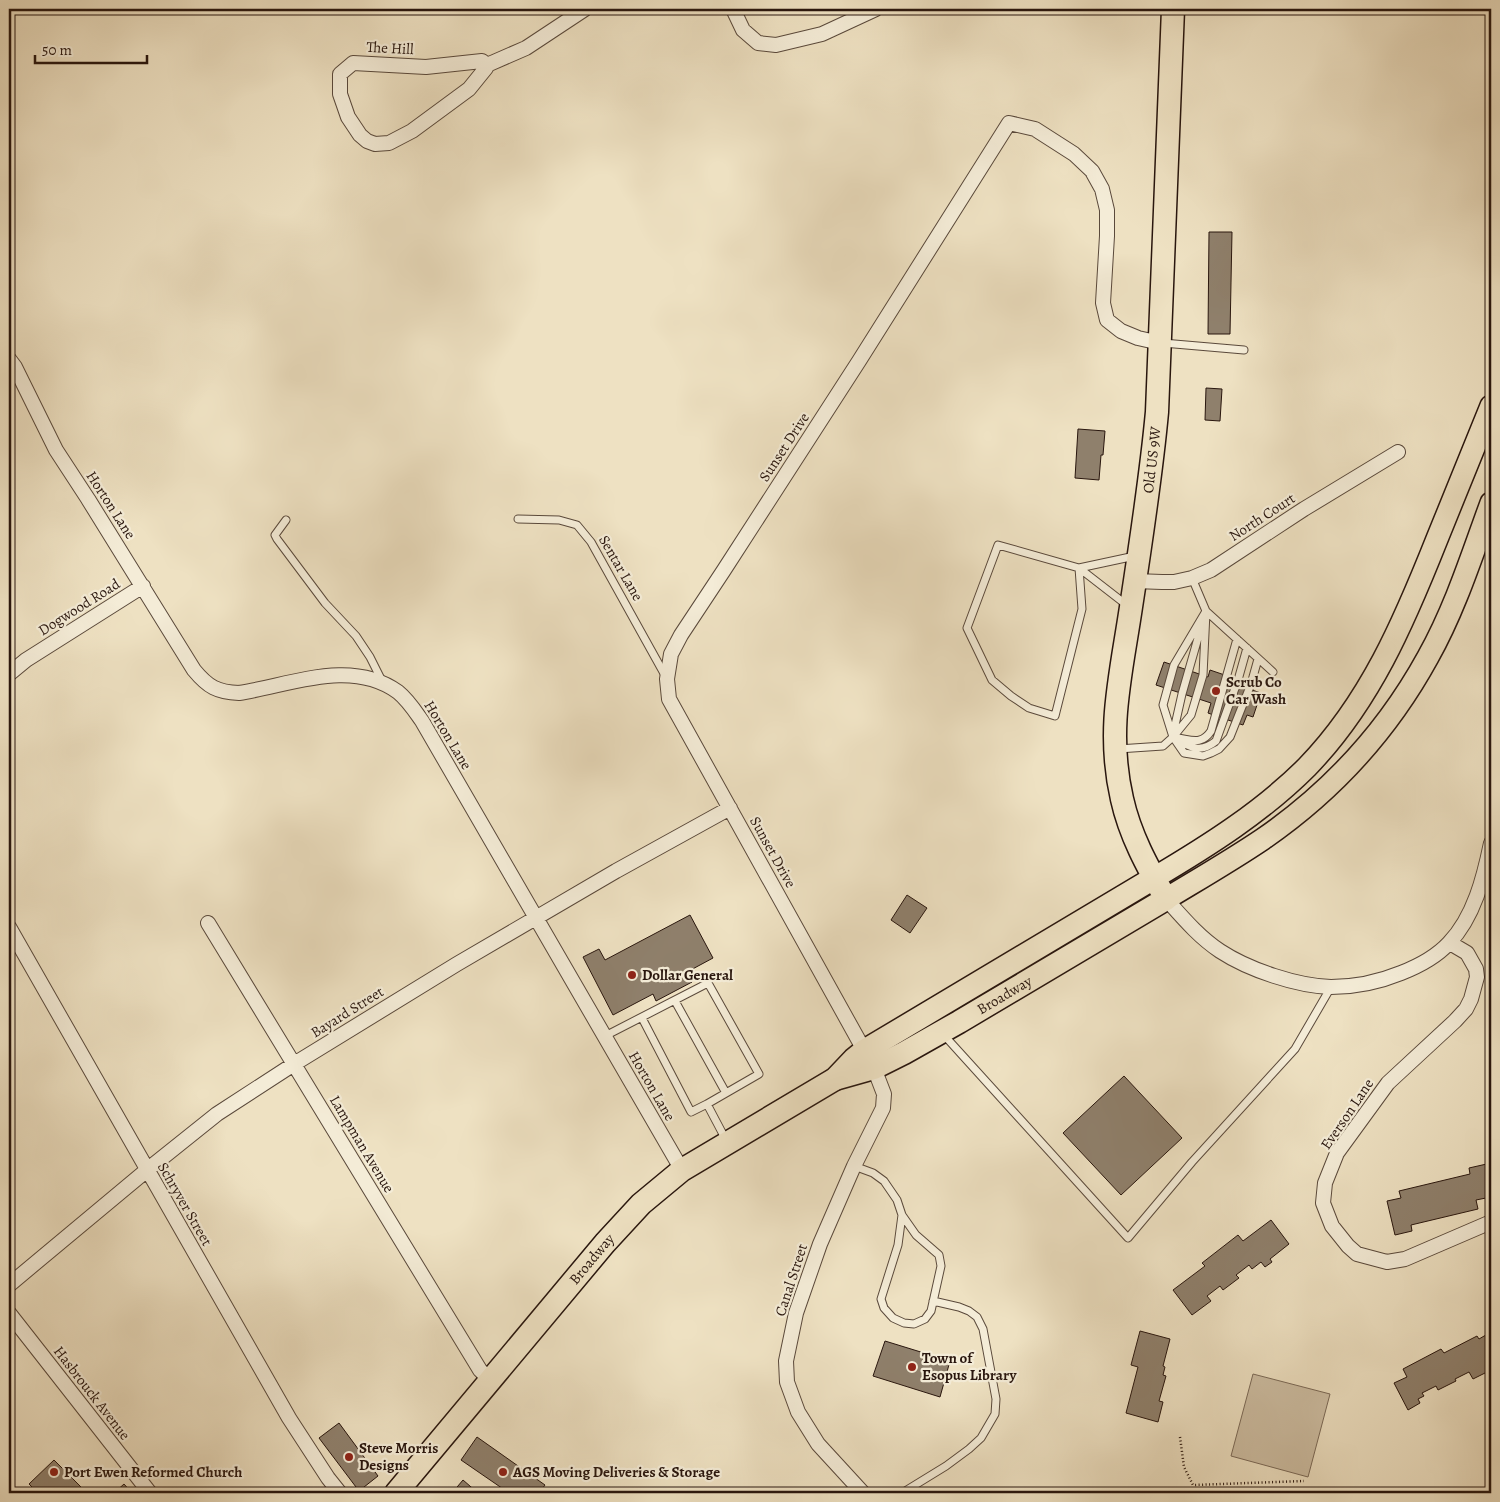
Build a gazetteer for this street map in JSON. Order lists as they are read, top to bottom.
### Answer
{
  "streets": {
    "highway": ["Old US 9W", "Broadway"],
    "street": [
      "The Hill",
      "Sunset Drive",
      "Horton Lane",
      "North Court",
      "Dogwood Road",
      "Bayard Street",
      "Everson Lane",
      "Lampman Avenue",
      "Schryver Street",
      "Canal Street",
      "Hasbrouck Avenue"
    ],
    "lane": ["Sentar Lane"]
  },
  "crossings": [
    ["Sunset Drive", "Old US 9W"],
    ["Sunset Drive", "Sentar Lane"],
    ["Sunset Drive", "Broadway"],
    ["Sunset Drive", "Bayard Street"],
    ["Sunset Drive", "Canal Street"],
    ["Old US 9W", "North Court"],
    ["Old US 9W", "Broadway"],
    ["Horton Lane", "Dogwood Road"],
    ["Horton Lane", "Broadway"],
    ["Horton Lane", "Bayard Street"],
    ["Broadway", "Lampman Avenue"],
    ["Broadway", "Canal Street"],
    ["Bayard Street", "Lampman Avenue"],
    ["Bayard Street", "Schryver Street"]
  ],
  "places": [
    "Scrub Co Car Wash",
    "Dollar General",
    "Town of Esopus Library",
    "Steve Morris Designs",
    "Port Ewen Reformed Church",
    "AGS Moving Deliveries & Storage"
  ],
  "scale_bar": "50 m"
}
